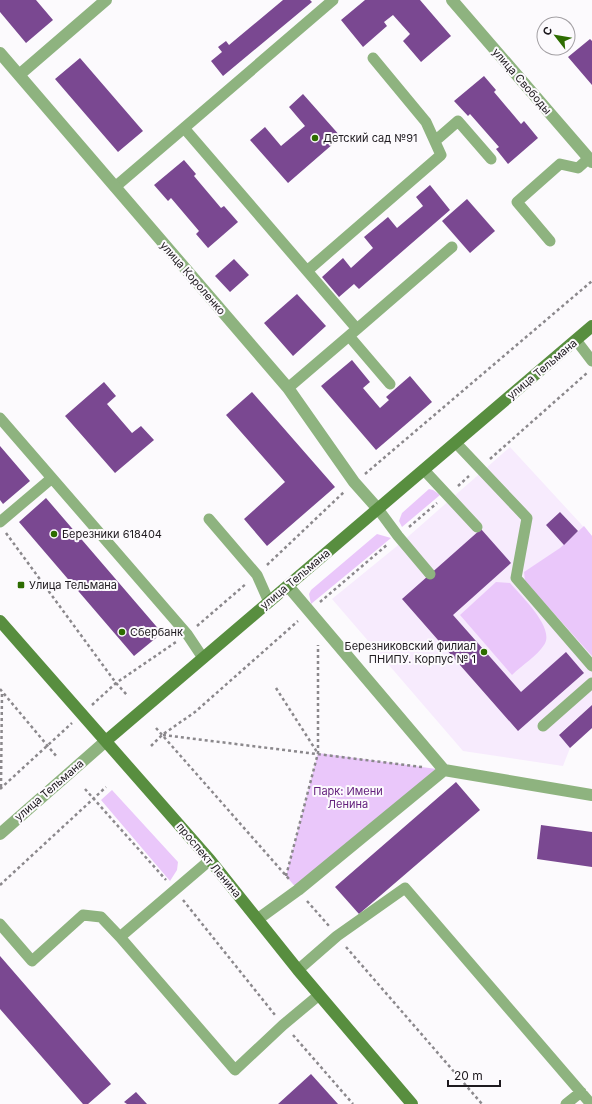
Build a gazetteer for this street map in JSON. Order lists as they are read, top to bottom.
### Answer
{
  "streets": {
    "main road": ["улица Тельмана", "проспект Ленина"],
    "street": ["улица Свободы", "улица Короленко"]
  },
  "crossings": [
    ["улица Короленко", "улица Тельмана"],
    ["улица Тельмана", "проспект Ленина"]
  ],
  "parks": ["Парк: Имени Ленина"],
  "places": {
    "other": [
      "Детский сад №91",
      "Березники 618404",
      "Сбербанк",
      "Березниковский филиал ПНИПУ. Корпус № 1"
    ],
    "transit": ["Улица Тельмана"]
  },
  "scale_bar": "20 m",
  "north": "top left"
}
